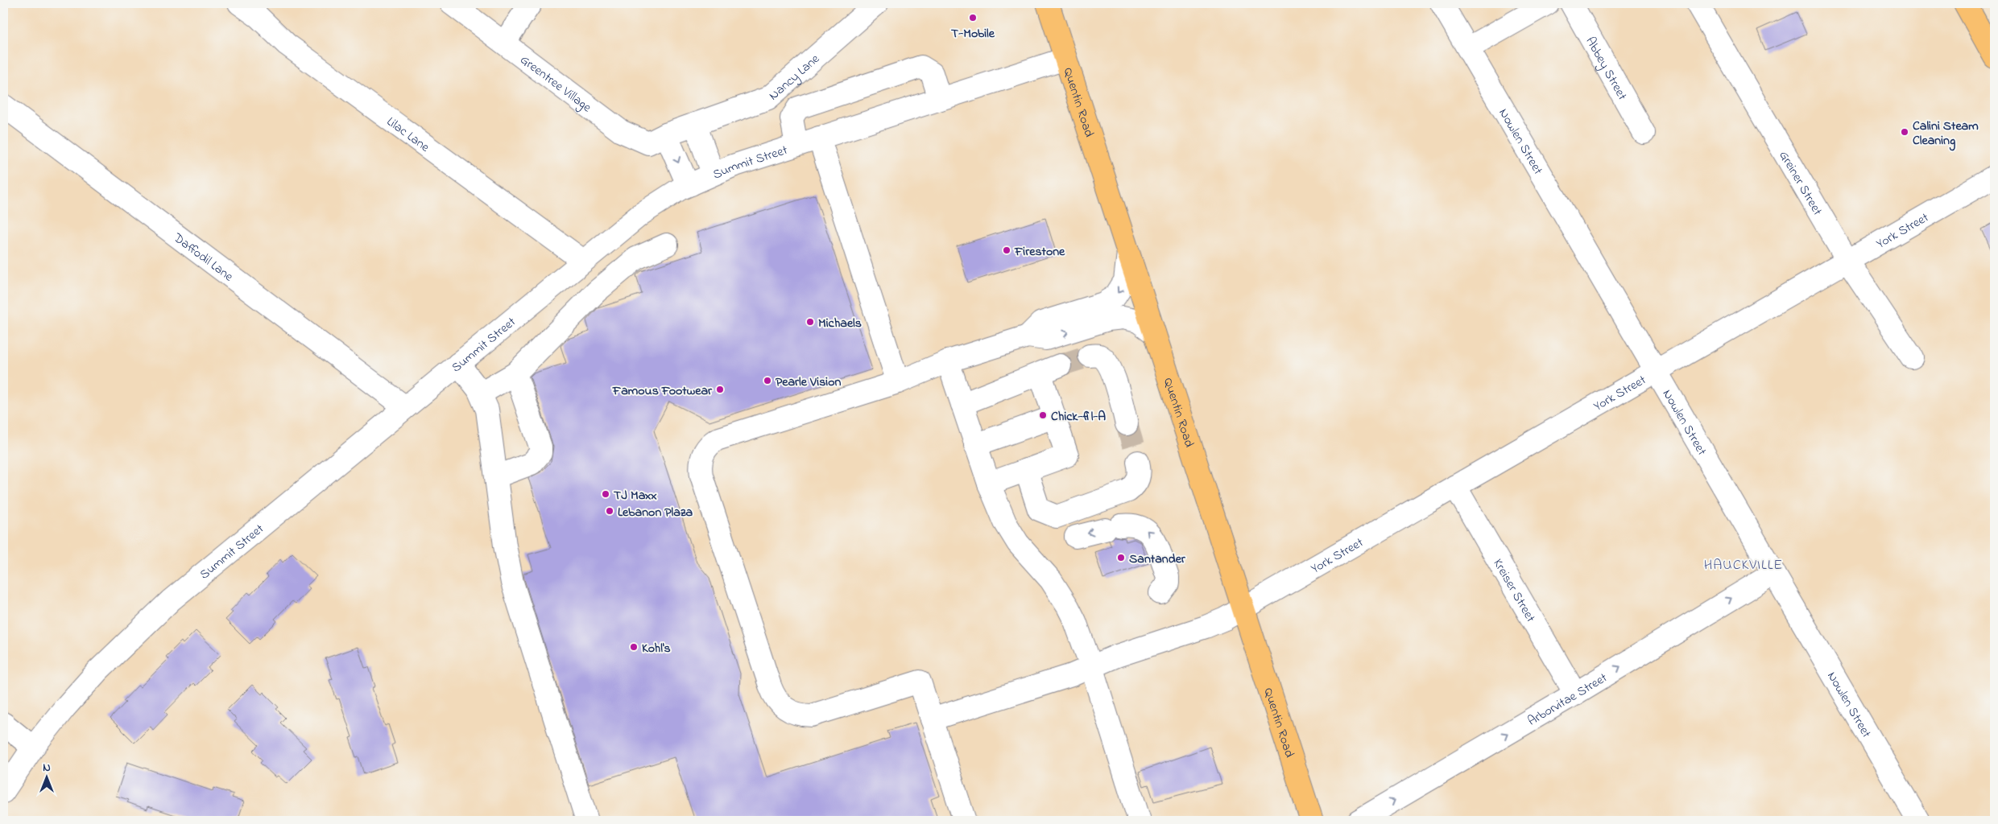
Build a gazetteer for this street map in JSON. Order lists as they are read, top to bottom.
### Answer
{
  "streets": {
    "main road": ["Quentin Road"],
    "street": [
      "Abbey Street",
      "Nancy Lane",
      "Greentree Village",
      "Lilac Lane",
      "Nowlen Street",
      "Summit Street",
      "Greiner Street",
      "York Street",
      "Daffodil Lane",
      "Kreiser Street",
      "Arborvitae Street"
    ]
  },
  "crossings": [
    ["Nancy Lane", "Greentree Village"],
    ["Quentin Road", "Summit Street"],
    ["Quentin Road", "York Street"],
    ["Lilac Lane", "Summit Street"],
    ["Nowlen Street", "York Street"],
    ["Nowlen Street", "Arborvitae Street"],
    ["Summit Street", "Daffodil Lane"],
    ["Greiner Street", "York Street"],
    ["York Street", "Kreiser Street"],
    ["Kreiser Street", "Arborvitae Street"]
  ],
  "one_way": ["Arborvitae Street"],
  "districts": ["HAUCKVILLE"],
  "places": [
    "T-Mobile",
    "Calini Steam Cleaning",
    "Firestone",
    "Michaels",
    "Pearle Vision",
    "Famous Footwear",
    "Chick-fil-A",
    "TJ Maxx",
    "Lebanon Plaza",
    "Santander",
    "Kohl's"
  ],
  "north": "top"
}
